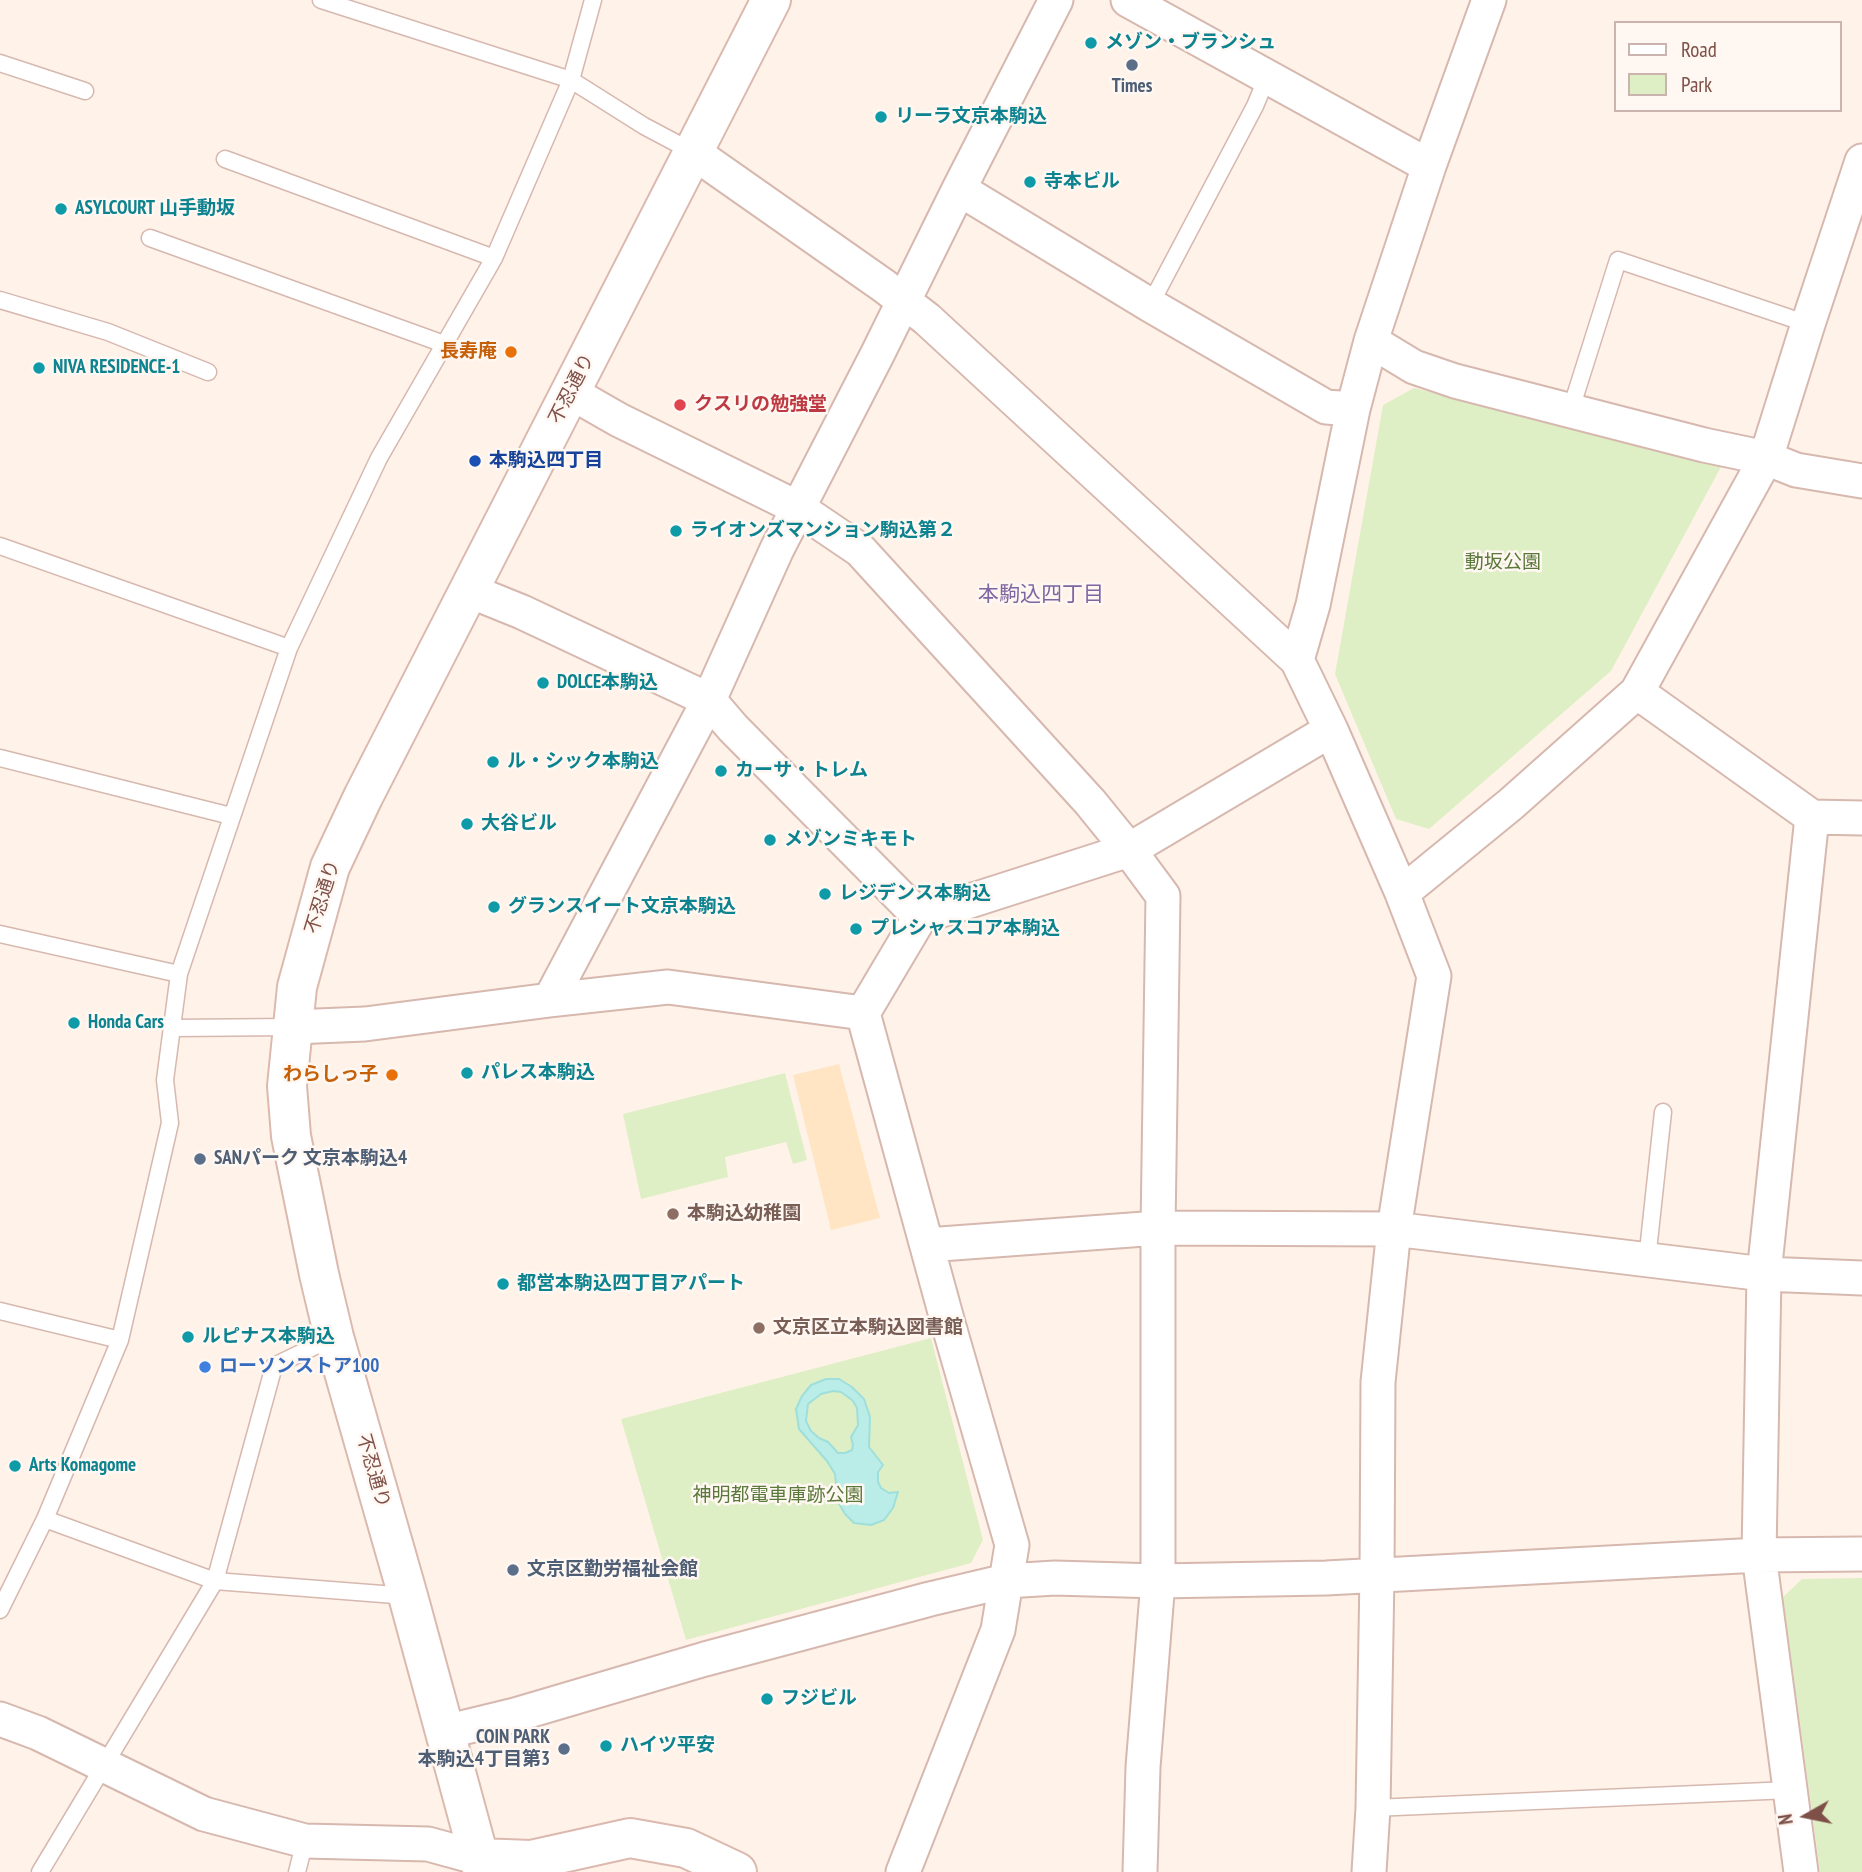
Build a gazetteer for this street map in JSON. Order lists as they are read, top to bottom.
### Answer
{
  "streets": {
    "main road": ["不忍通り"]
  },
  "districts": ["本駒込四丁目"],
  "parks": ["動坂公園", "神明都電車庫跡公園"],
  "places": [
    "メゾン・ブランシュ",
    "Times",
    "リーラ文京本駒込",
    "寺本ビル",
    "ASYLCOURT 山手動坂",
    "長寿庵",
    "NIVA RESIDENCE-1",
    "クスリの勉強堂",
    "本駒込四丁目",
    "ライオンズマンション駒込第２",
    "DOLCE本駒込",
    "ル・シック本駒込",
    "カーサ・トレム",
    "大谷ビル",
    "メゾンミキモト",
    "レジデンス本駒込",
    "グランスイート文京本駒込",
    "プレシャスコア本駒込",
    "Honda Cars",
    "パレス本駒込",
    "わらしっ子",
    "SANパーク 文京本駒込4",
    "本駒込幼稚園",
    "都営本駒込四丁目アパート",
    "文京区立本駒込図書館",
    "ルピナス本駒込",
    "ローソンストア100",
    "Arts Komagome",
    "文京区勤労福祉会館",
    "フジビル",
    "ハイツ平安",
    "COIN PARK 本駒込4丁目第3"
  ],
  "legend": ["Road", "Park"],
  "north": "left"
}
